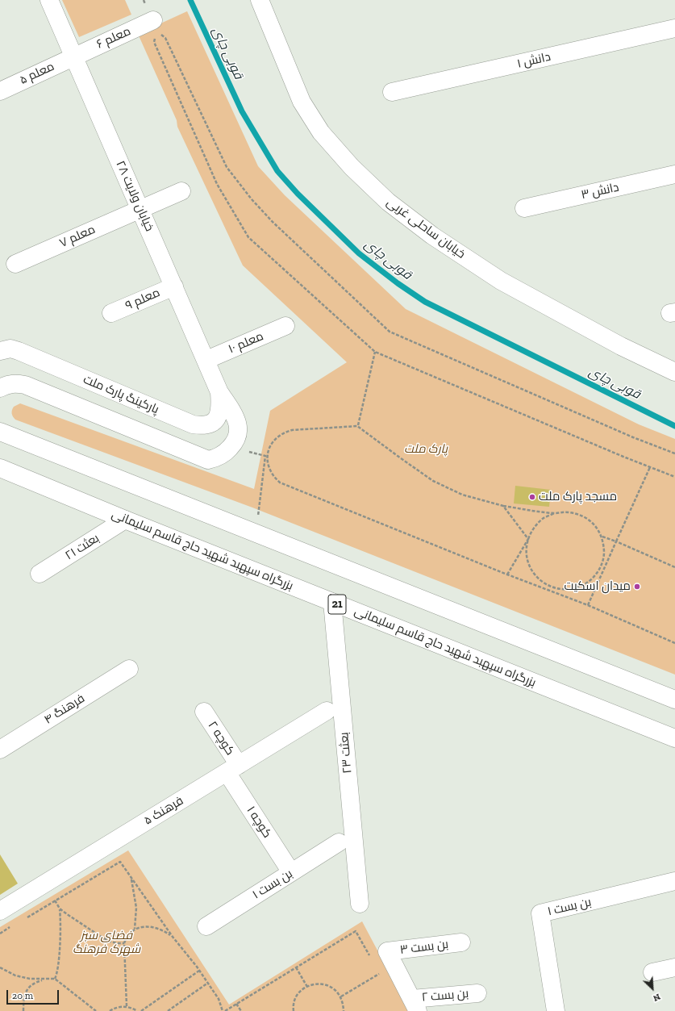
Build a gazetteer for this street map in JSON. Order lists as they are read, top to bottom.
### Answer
{
  "streets": {
    "main road": [
      "معلم ۶",
      "دانش ۱",
      "معلم ۵",
      "دانش ۳",
      "خیابان ولایت ۲۸",
      "خیابان ساحلی غربی",
      "معلم ۷",
      "معلم ۹",
      "معلم ۱۰",
      "پارکینگ پارک ملت",
      "بعثت ۲۱",
      "بزرگراه سپهبد شهید حاج قاسم سلیمانی",
      "21",
      "فرهنگ ۴",
      "کوچه ۲",
      "بعثت ۲۳",
      "فرهنک ۵",
      "کوچه ۱",
      "بن بست ۱",
      "بن بست ۳",
      "بن بست ۲"
    ]
  },
  "crossings": [
    ["معلم ۶", "معلم ۵"],
    ["معلم ۶", "خیابان ولایت ۲۸"],
    ["معلم ۵", "خیابان ولایت ۲۸"],
    ["خیابان ولایت ۲۸", "معلم ۷"],
    ["خیابان ولایت ۲۸", "معلم ۹"],
    ["خیابان ولایت ۲۸", "معلم ۱۰"],
    ["خیابان ولایت ۲۸", "پارکینگ پارک ملت"],
    ["بعثت ۲۱", "بزرگراه سپهبد شهید حاج قاسم سلیمانی"],
    ["بزرگراه سپهبد شهید حاج قاسم سلیمانی", "بعثت ۲۳"],
    ["کوچه ۲", "فرهنک ۵"],
    ["کوچه ۲", "کوچه ۱"],
    ["فرهنک ۵", "کوچه ۱"],
    ["کوچه ۱", "بن بست ۱"],
    ["بن بست ۳", "بن بست ۲"]
  ],
  "water": ["قوبی چای"],
  "parks": ["پارک ملت", "فضای سبز شهرک فرهنگ"],
  "places": ["مسجد پارک ملت", "میدان اسکیت"],
  "scale_bar": "20 m",
  "north": "bottom right"
}
